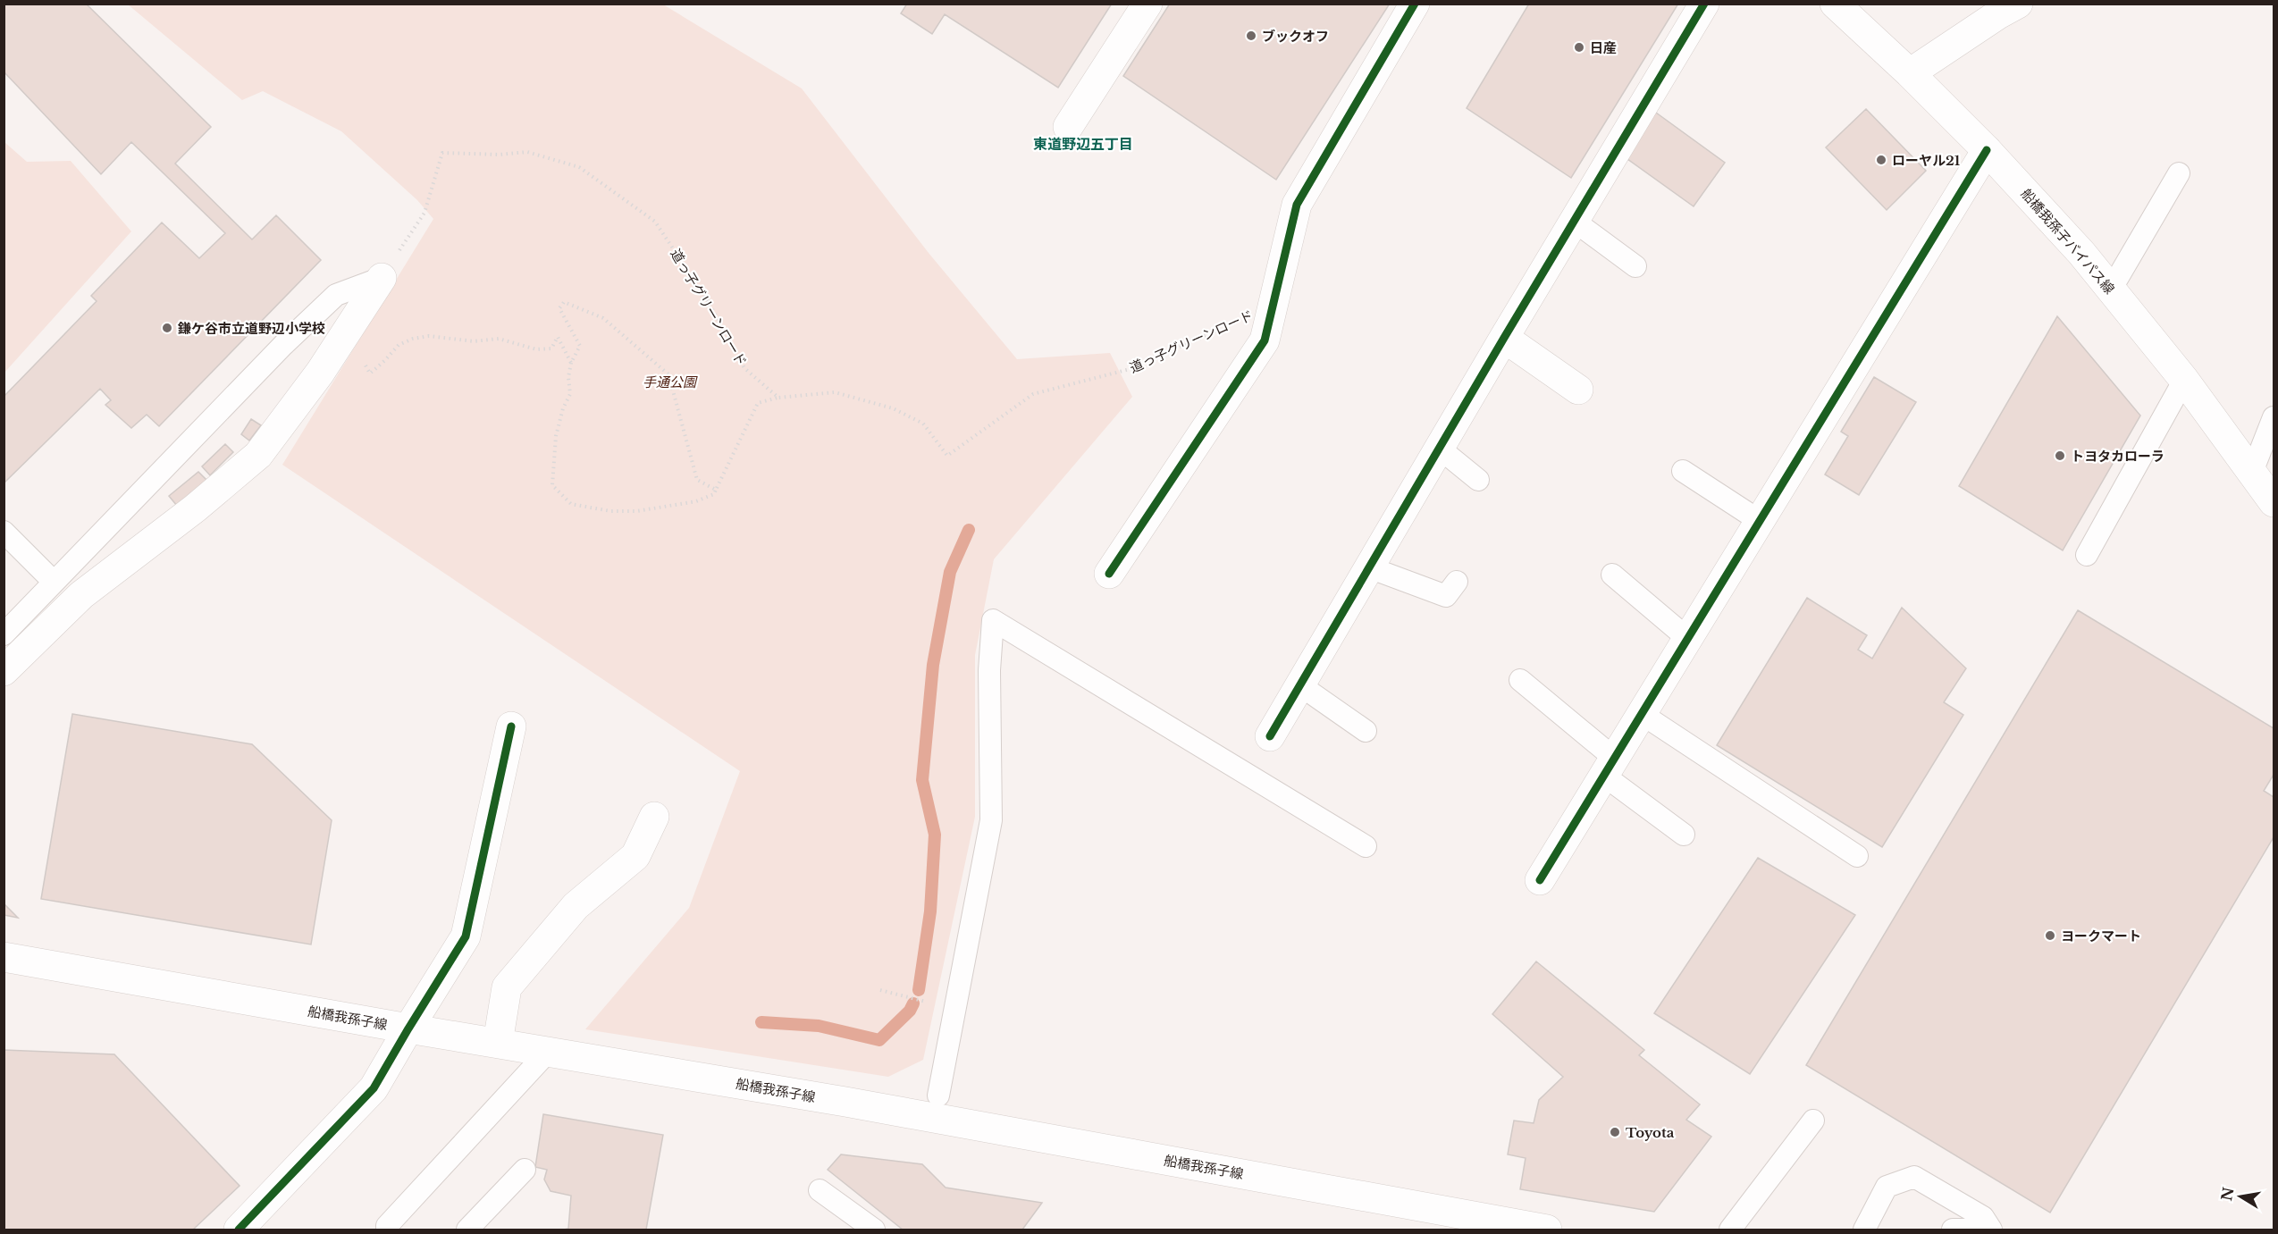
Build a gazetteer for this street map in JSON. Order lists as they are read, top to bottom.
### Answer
{
  "streets": {
    "street": ["船橋我孫子バイパス線", "船橋我孫子線"],
    "path": ["道っ子グリーンロード"]
  },
  "districts": ["東道野辺五丁目"],
  "parks": ["手通公園"],
  "places": [
    "ブックオフ",
    "日産",
    "ローヤル21",
    "鎌ケ谷市立道野辺小学校",
    "トヨタカローラ",
    "ヨークマート",
    "Toyota"
  ],
  "north": "left"
}
